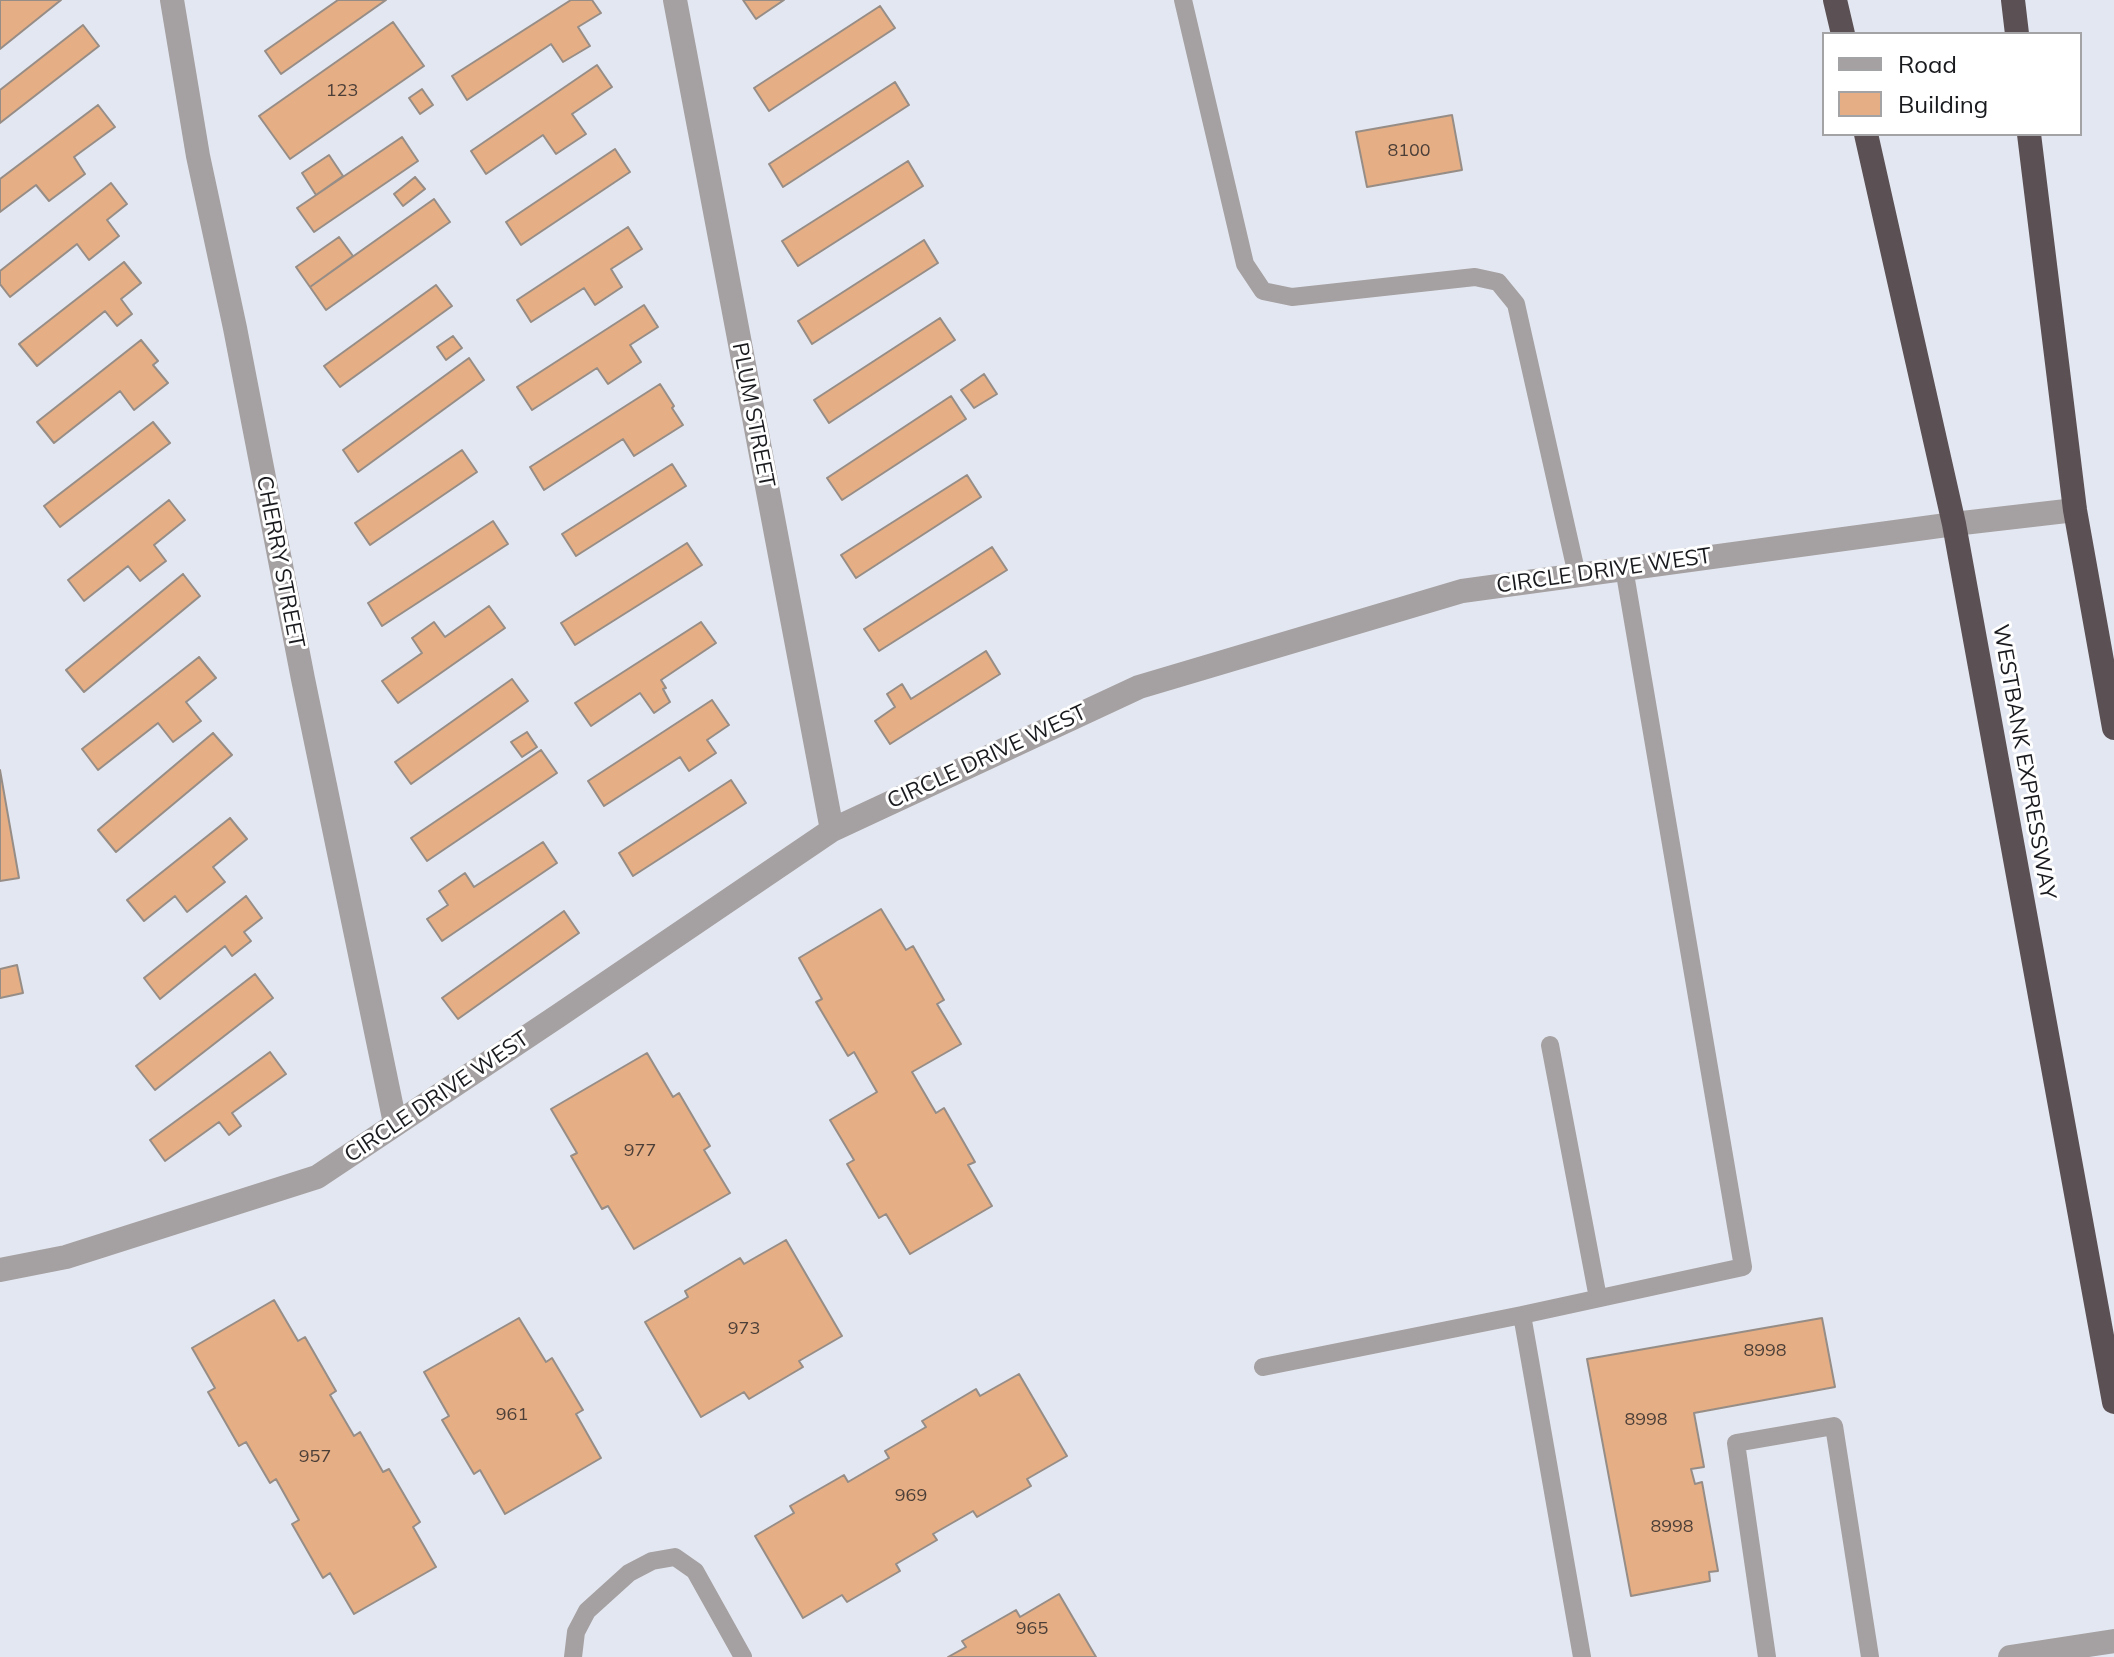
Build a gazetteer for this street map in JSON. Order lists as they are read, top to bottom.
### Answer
{
  "streets": {
    "highway": ["WESTBANK EXPRESSWAY"],
    "street": ["PLUM STREET", "CHERRY STREET", "CIRCLE DRIVE WEST"]
  },
  "crossings": [
    ["PLUM STREET", "CIRCLE DRIVE WEST"],
    ["CHERRY STREET", "CIRCLE DRIVE WEST"],
    ["CIRCLE DRIVE WEST", "WESTBANK EXPRESSWAY"]
  ],
  "house_numbers": [
    "123",
    "8100",
    "977",
    "973",
    "8998",
    "961",
    "8998",
    "957",
    "969",
    "8998",
    "965"
  ],
  "legend": ["Road", "Building"]
}
